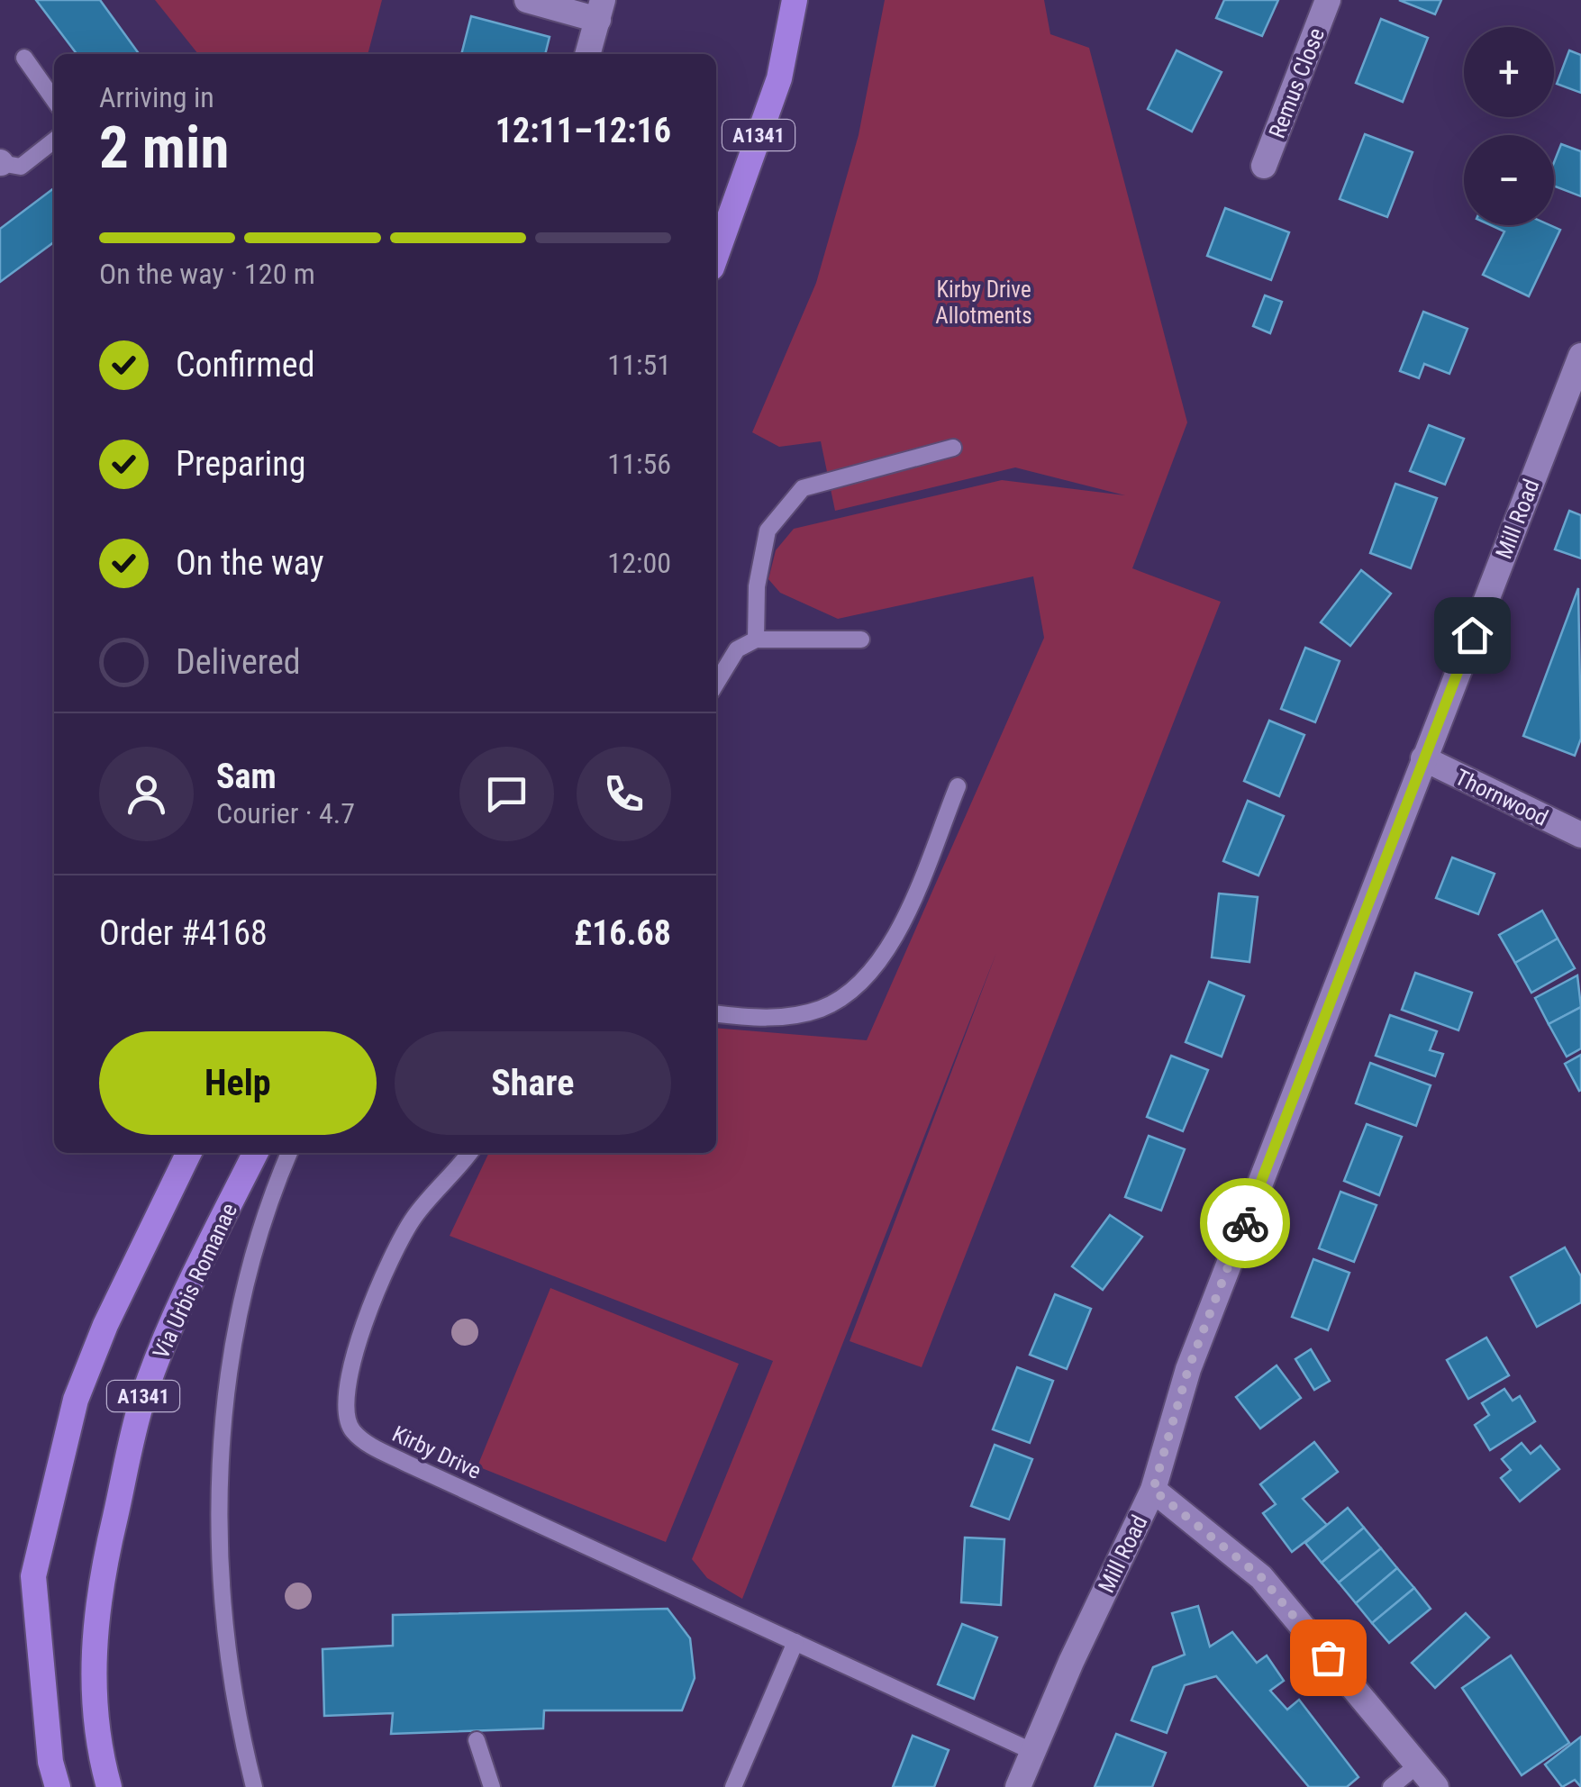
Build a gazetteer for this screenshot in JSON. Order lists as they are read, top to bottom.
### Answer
{
  "streets": {
    "main road": ["A1341", "Via Urbis Romanae"],
    "street": ["Remus Close", "Mill Road", "Thornwood"],
    "lane": ["Kirby Drive"]
  },
  "crossings": [
    ["Mill Road", "Thornwood"],
    ["Mill Road", "Kirby Drive"]
  ],
  "parks": ["Kirby Drive Allotments"],
  "page": {
    "map_buttons": ["+", "−"],
    "heading": ["2 min", "Arriving in", "12:11–12:16"],
    "panel": [
      "Sam",
      "Courier · 4.7",
      "Order #4168",
      "£16.68"
    ],
    "bar": "On the way · 120 m",
    "list": [
      ["Confirmed", "11:51"],
      ["Preparing", "11:56"],
      ["On the way", "12:00"],
      "Delivered"
    ],
    "buttons": ["Help", "Share"]
  }
}
